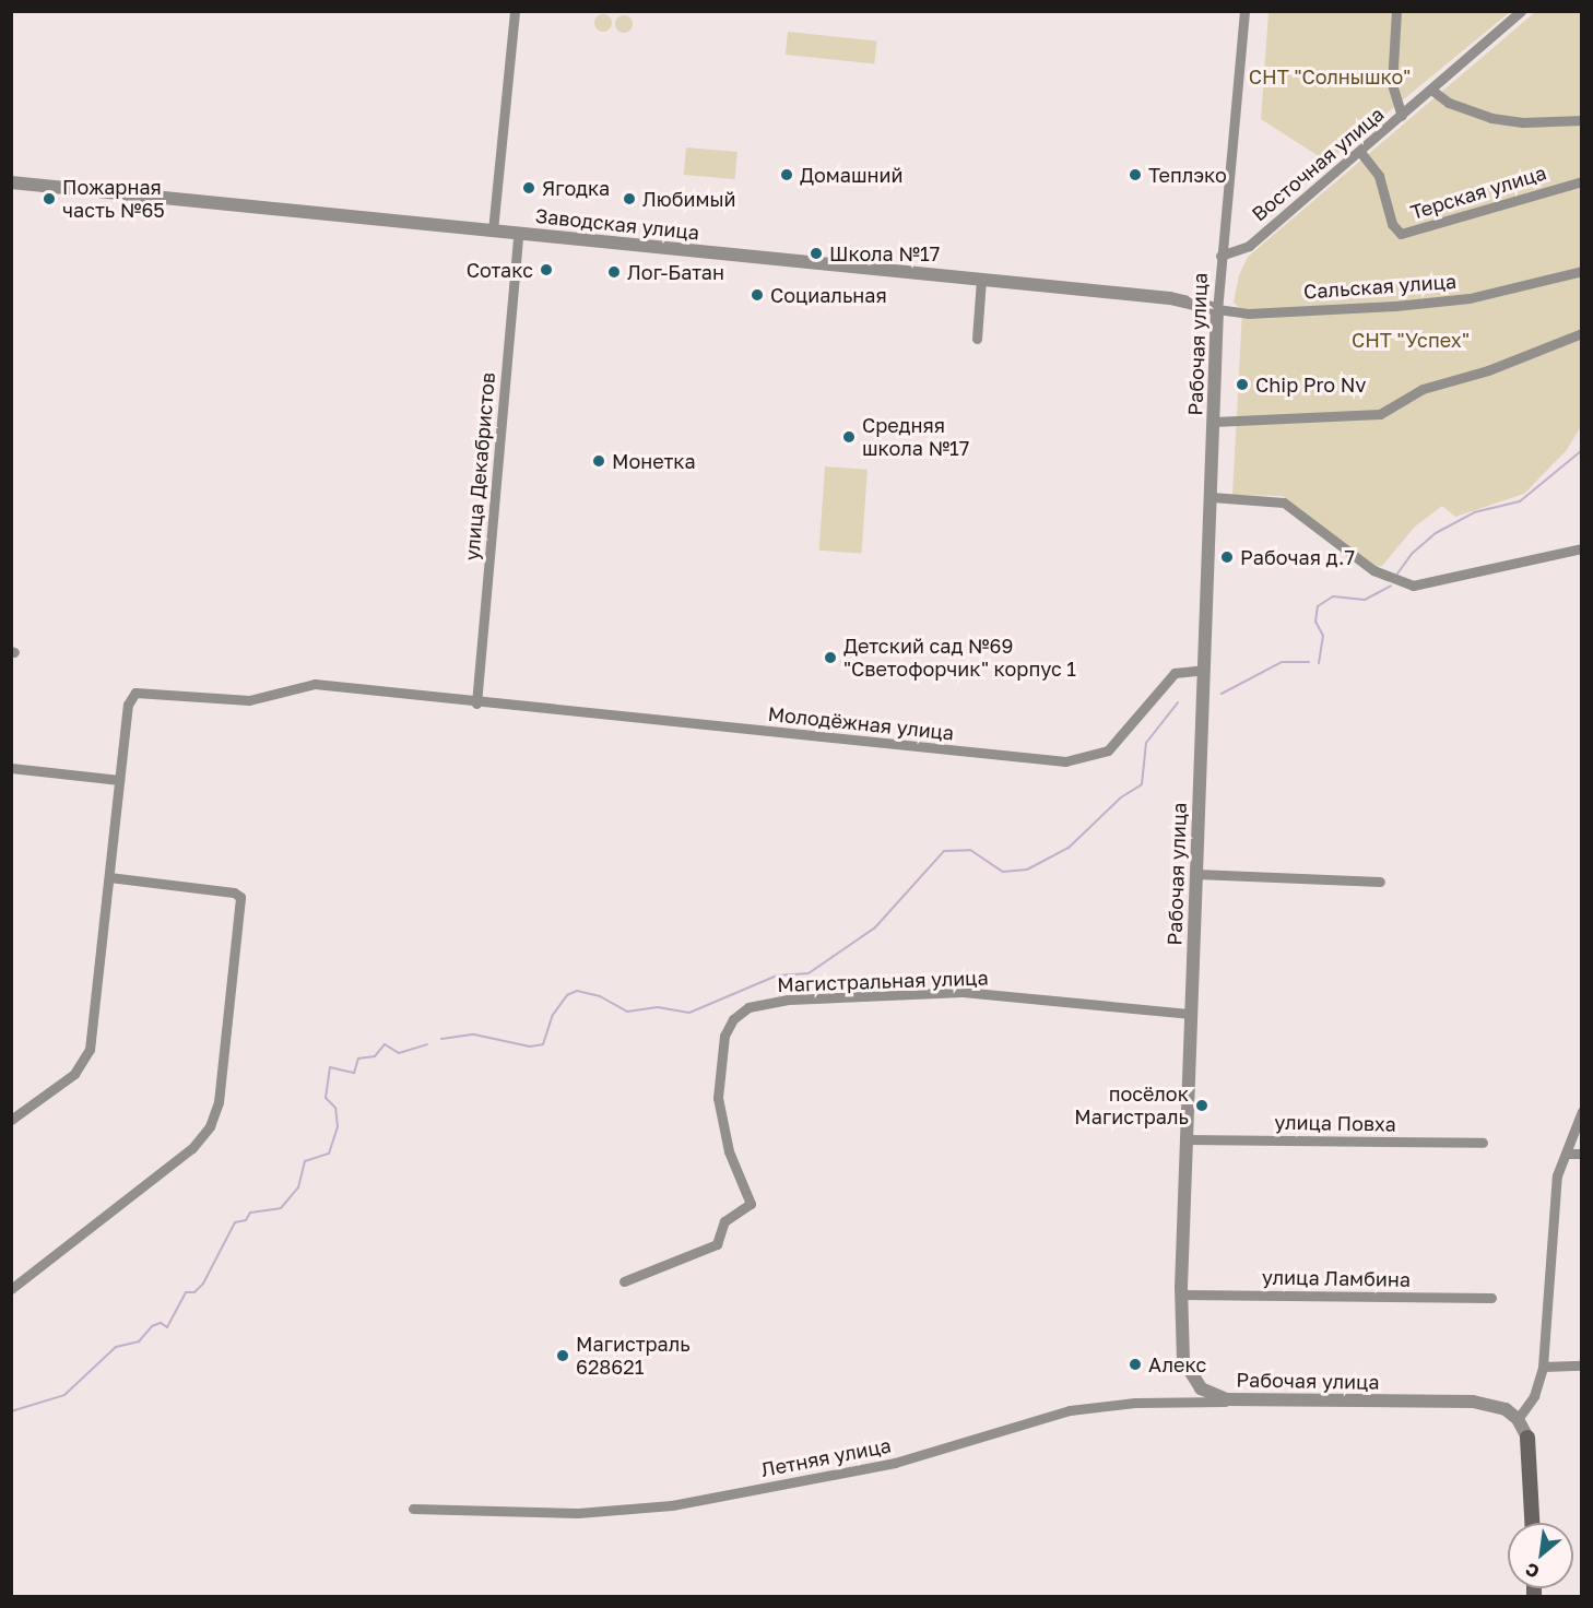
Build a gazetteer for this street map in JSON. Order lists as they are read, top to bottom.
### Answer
{
  "streets": {
    "street": [
      "Восточная улица",
      "Терская улица",
      "Заводская улица",
      "Сальская улица",
      "Рабочая улица",
      "улица Декабристов",
      "Молодёжная улица",
      "Магистральная улица",
      "улица Повха",
      "улица Ламбина",
      "Летняя улица"
    ]
  },
  "crossings": [
    ["Восточная улица", "Терская улица"],
    ["Восточная улица", "Рабочая улица"],
    ["Заводская улица", "Сальская улица"],
    ["Заводская улица", "Рабочая улица"],
    ["Заводская улица", "улица Декабристов"],
    ["Сальская улица", "Рабочая улица"],
    ["Рабочая улица", "Молодёжная улица"],
    ["Рабочая улица", "Магистральная улица"],
    ["Рабочая улица", "улица Повха"],
    ["Рабочая улица", "улица Ламбина"],
    ["Рабочая улица", "Летняя улица"],
    ["улица Декабристов", "Молодёжная улица"]
  ],
  "parks": ["СНТ \"Солнышко\"", "СНТ \"Успех\""],
  "places": [
    "Домашний",
    "Теплэко",
    "Ягодка",
    "Пожарная часть №65",
    "Любимый",
    "Школа №17",
    "Сотакс",
    "Лог-Батан",
    "Социальная",
    "Chip Pro Nv",
    "Средняя школа №17",
    "Монетка",
    "Рабочая д.7",
    "Детский сад №69 \"Светофорчик\" корпус 1",
    "посёлок Магистраль",
    "Магистраль 628621",
    "Алекс"
  ],
  "north": "bottom left"
}
